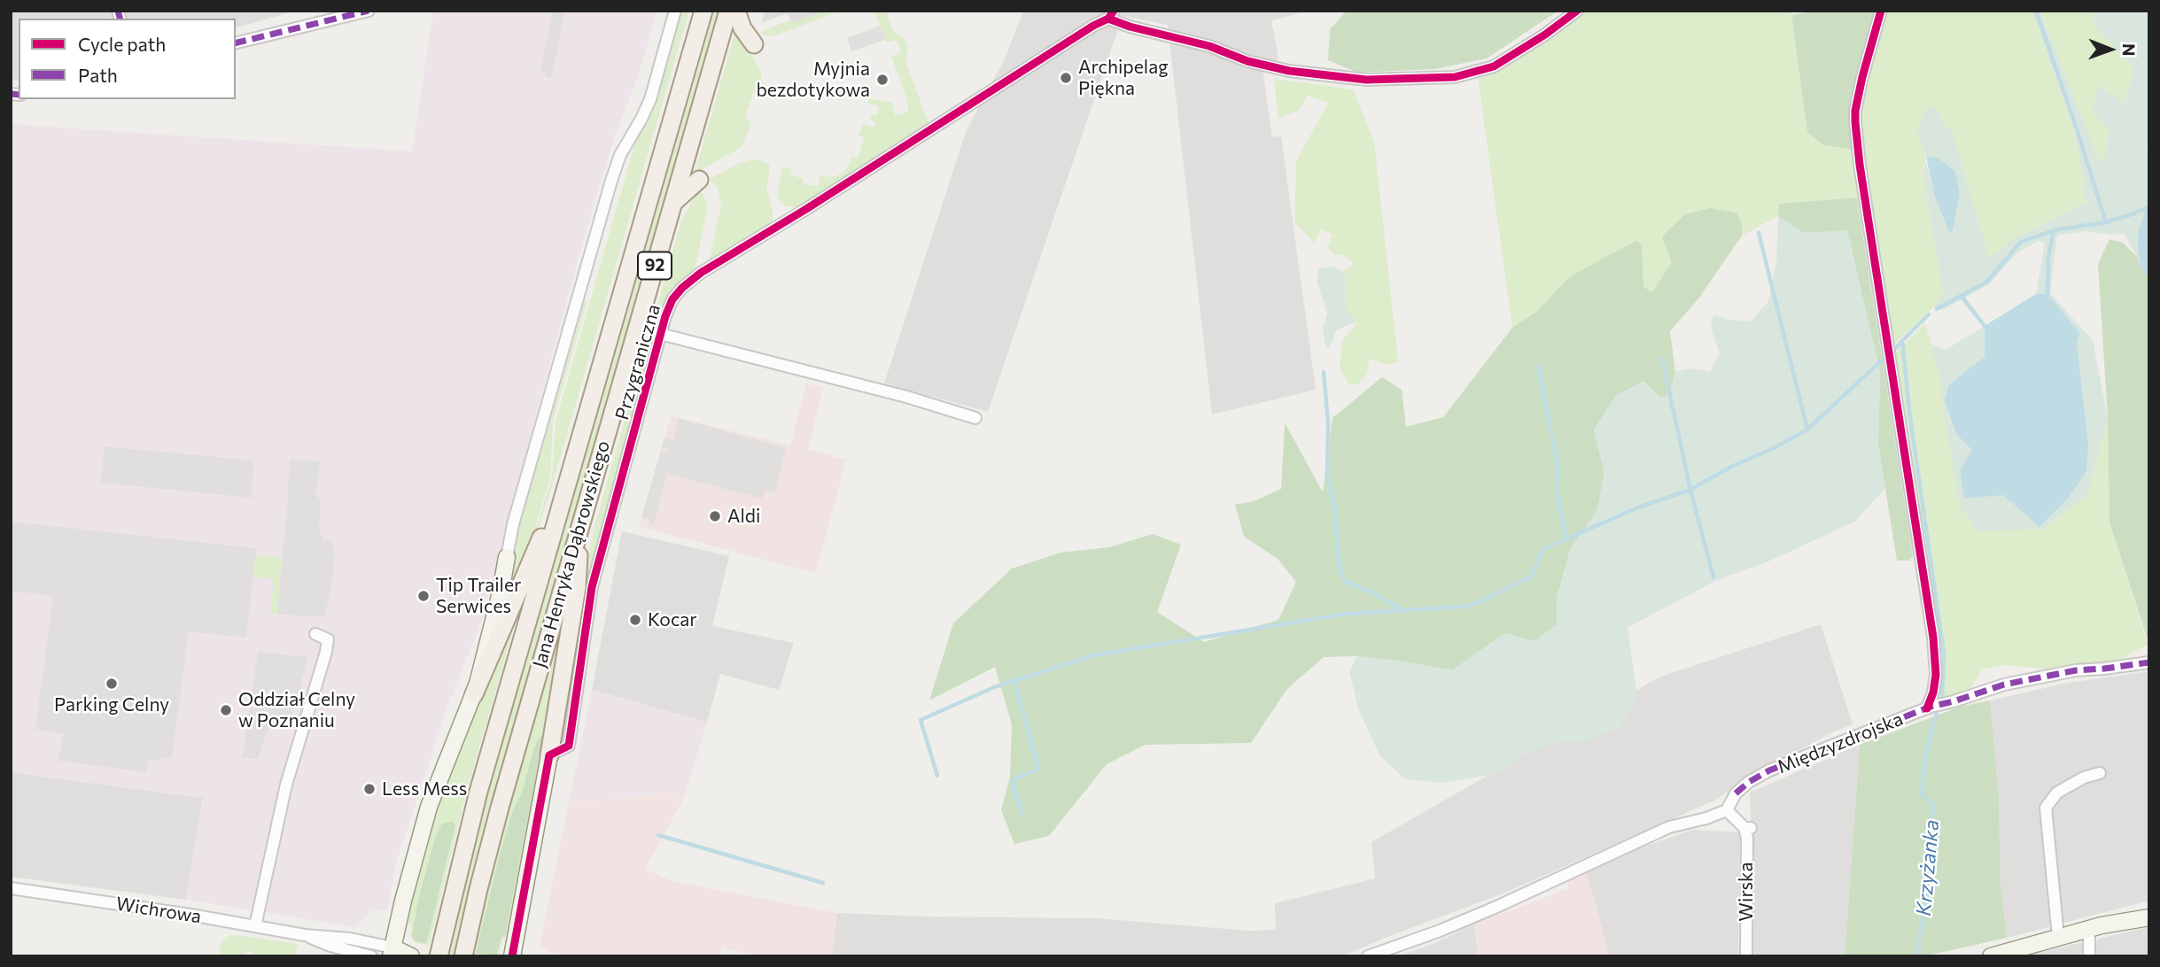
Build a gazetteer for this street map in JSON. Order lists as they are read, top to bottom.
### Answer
{
  "streets": {
    "main road": ["92", "Jana Henryka Dąbrowskiego"],
    "street": [
      "Przygraniczna",
      "Międzyzdrojska",
      "Wirska",
      "Wichrowa"
    ]
  },
  "crossings": [
    ["Międzyzdrojska", "Wirska"]
  ],
  "water": ["Krzyżanka"],
  "places": [
    "Archipelag Piękna",
    "Myjnia bezdotykowa",
    "Aldi",
    "Tip Trailer Serwices",
    "Kocar",
    "Parking Celny",
    "Oddział Celny w Poznaniu",
    "Less Mess"
  ],
  "legend": ["Cycle path", "Path"],
  "north": "right"
}
